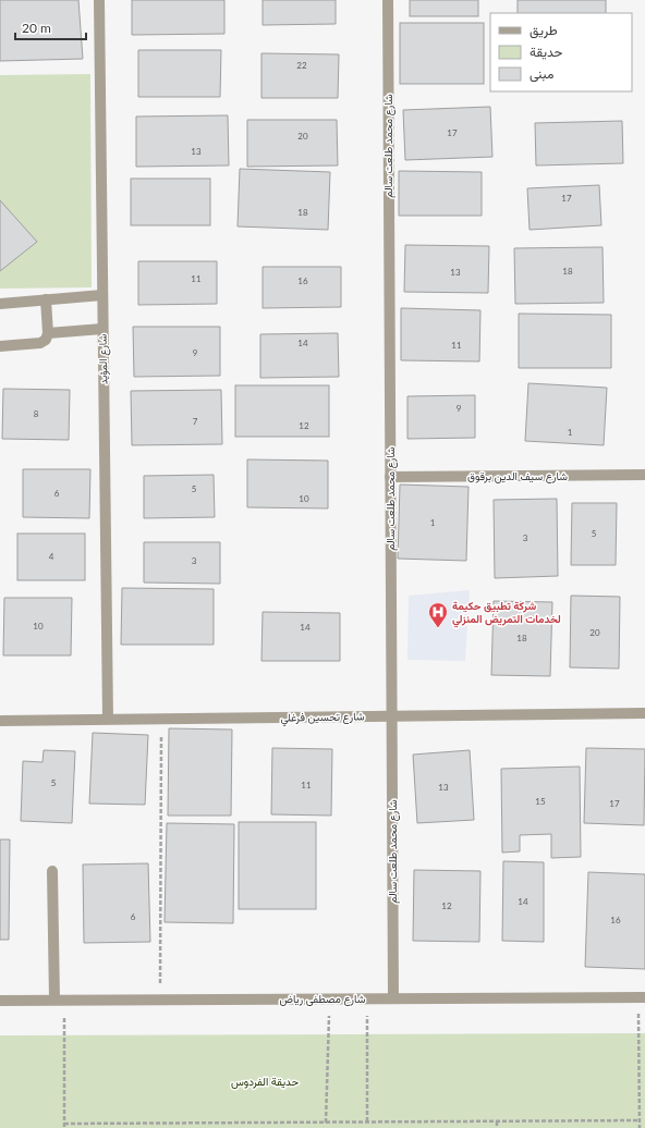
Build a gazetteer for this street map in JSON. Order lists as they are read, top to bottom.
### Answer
{
  "streets": {
    "street": [
      "شارع محمد طلعت سالم",
      "شارع المؤيد",
      "شارع سيف الدين برقوق",
      "شارع تحسين فرغلي",
      "شارع مصطفى رياض"
    ]
  },
  "crossings": [
    ["شارع محمد طلعت سالم", "شارع سيف الدين برقوق"],
    ["شارع محمد طلعت سالم", "شارع تحسين فرغلي"],
    ["شارع محمد طلعت سالم", "شارع مصطفى رياض"],
    ["شارع المؤيد", "شارع تحسين فرغلي"]
  ],
  "parks": ["حديقة الفردوس"],
  "places": {
    "hospital": ["شركة تطبيق حكيمة لخدمات التمريض المنزلي"]
  },
  "house_numbers": [
    "22",
    "17",
    "20",
    "13",
    "17",
    "18",
    "18",
    "13",
    "11",
    "16",
    "14",
    "11",
    "9",
    "9",
    "8",
    "7",
    "12",
    "1",
    "5",
    "6",
    "10",
    "1",
    "5",
    "3",
    "4",
    "3",
    "10",
    "14",
    "20",
    "18",
    "5",
    "11",
    "13",
    "15",
    "17",
    "14",
    "12",
    "6",
    "16"
  ],
  "legend": ["طريق", "حديقة", "مبنى"],
  "scale_bar": "20 m"
}
